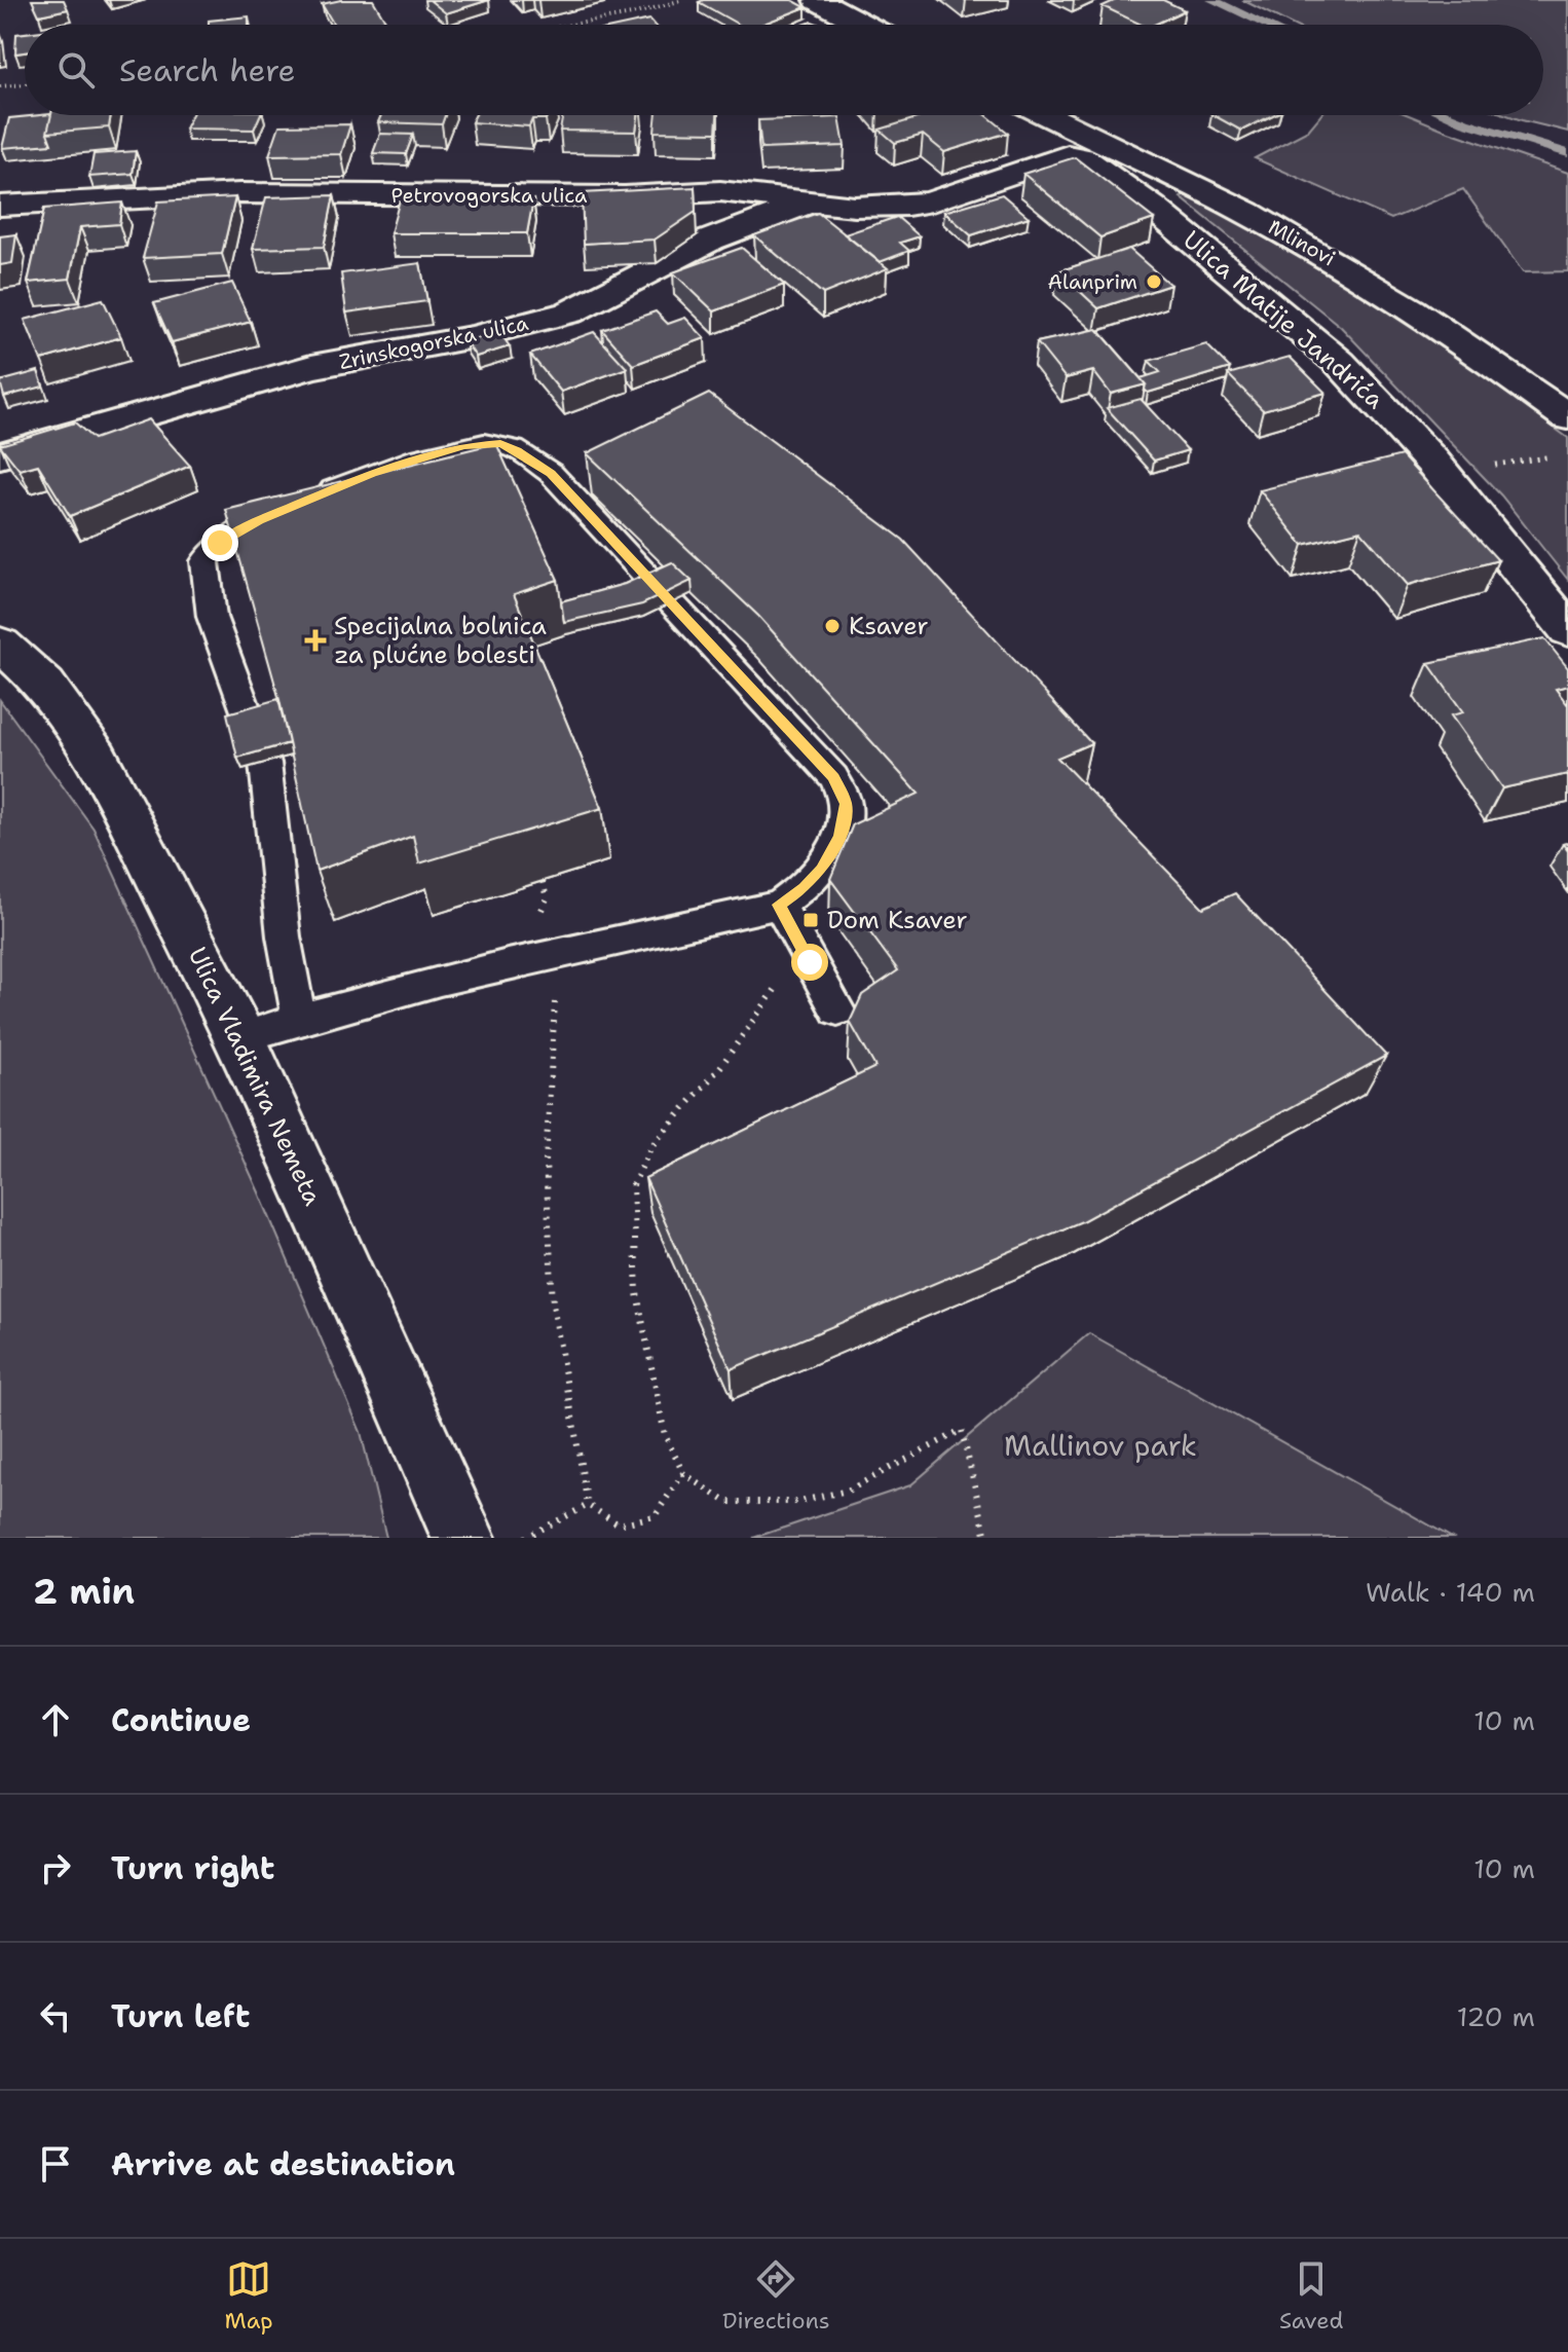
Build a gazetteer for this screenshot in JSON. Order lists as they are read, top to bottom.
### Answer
{
  "streets": {
    "street": [
      "Petrovogorska ulica",
      "Mlinovi",
      "Ulica Matije Jandrića",
      "Zrinskogorska ulica",
      "Ulica Vladimira Nemeta"
    ]
  },
  "crossings": [
    ["Petrovogorska ulica", "Ulica Matije Jandrića"],
    ["Petrovogorska ulica", "Zrinskogorska ulica"]
  ],
  "parks": ["Mallinov park"],
  "places": {
    "other": ["Alanprim", "Ksaver"],
    "health": ["Specijalna bolnica za plućne bolesti"],
    "transit": ["Dom Ksaver"]
  },
  "page": {
    "search": "Search here",
    "heading": ["2 min", "Walk · 140 m"],
    "list": [
      ["Continue", "10 m"],
      ["Turn right", "10 m"],
      ["Turn left", "120 m"],
      "Arrive at destination"
    ],
    "nav": ["Map", "Directions", "Saved"]
  }
}
